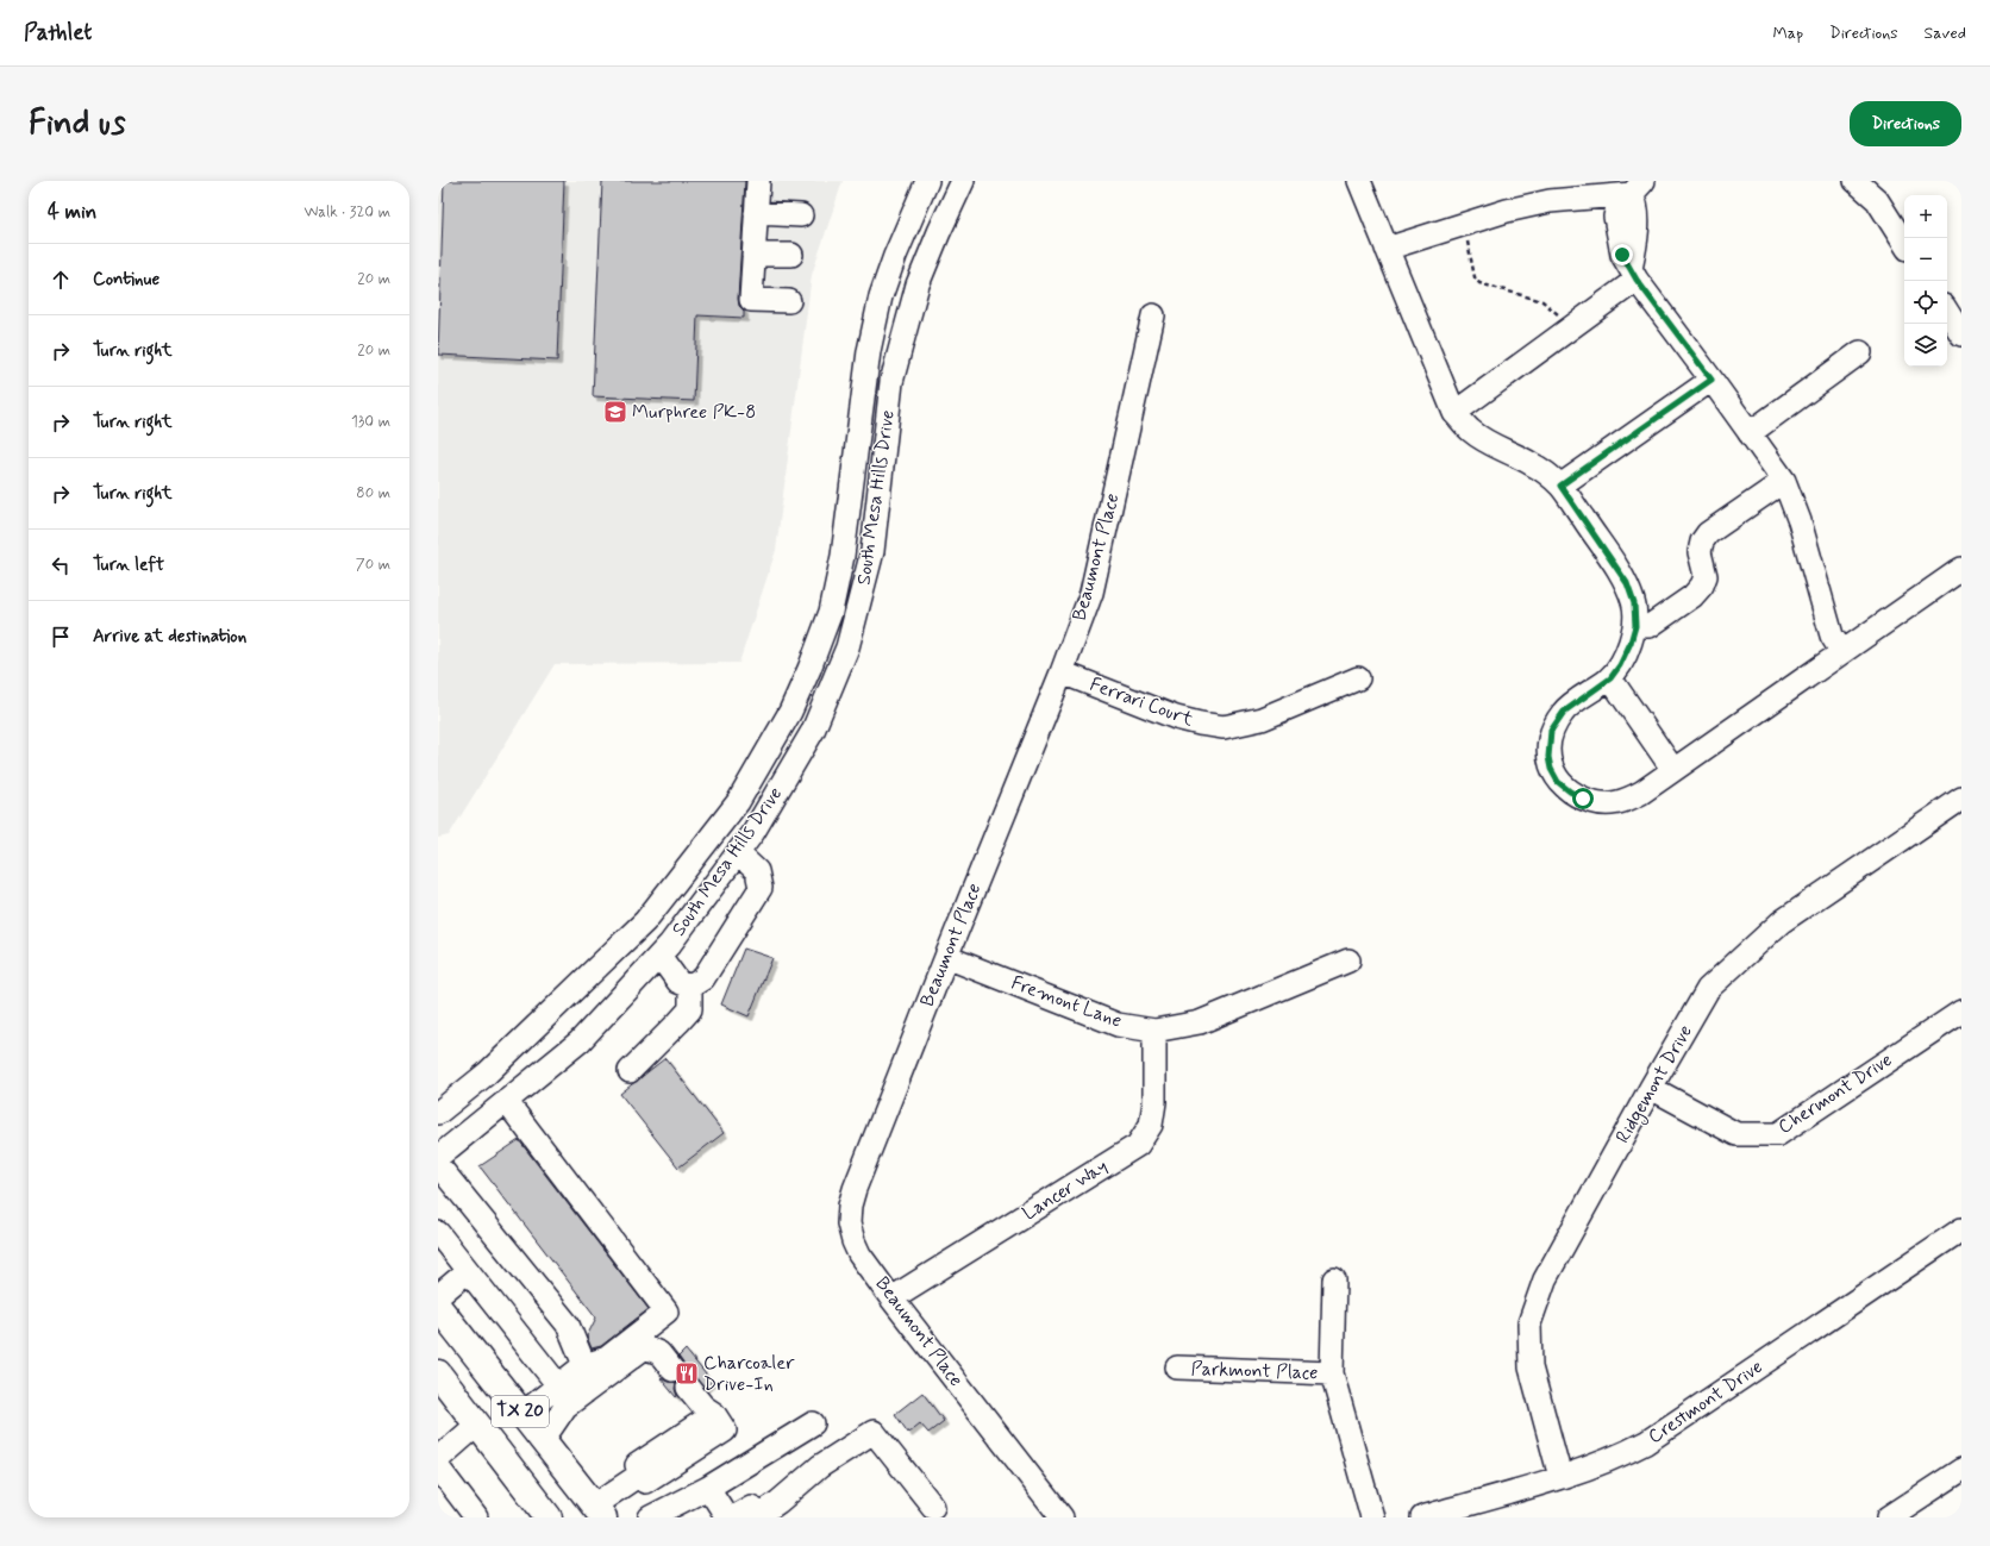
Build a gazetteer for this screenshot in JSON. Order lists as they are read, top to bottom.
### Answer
{
  "streets": {
    "main road": ["TX 20"],
    "street": [
      "South Mesa Hills Drive",
      "Beaumont Place",
      "Ferrari Court",
      "Fremont Lane",
      "Ridgemont Drive",
      "Chermont Drive",
      "Lancer Way",
      "Parkmont Place",
      "Crestmont Drive"
    ]
  },
  "crossings": [
    ["Beaumont Place", "Ferrari Court"],
    ["Beaumont Place", "Fremont Lane"],
    ["Beaumont Place", "Lancer Way"],
    ["Fremont Lane", "Lancer Way"],
    ["Ridgemont Drive", "Chermont Drive"],
    ["Ridgemont Drive", "Crestmont Drive"]
  ],
  "places": {
    "school or university": ["Murphree PK-8"],
    "restaurant": ["Charcoaler Drive-In"]
  },
  "page": {
    "header": "Pathlet",
    "nav": ["Map", "Directions", "Saved"],
    "buttons": "Directions",
    "title": "Find us",
    "heading": ["4 min", "Walk · 320 m"],
    "map_buttons": ["+", "−"],
    "list": [
      ["Continue", "20 m"],
      ["Turn right", "20 m"],
      ["Turn right", "130 m"],
      ["Turn right", "80 m"],
      ["Turn left", "70 m"],
      "Arrive at destination"
    ]
  }
}
